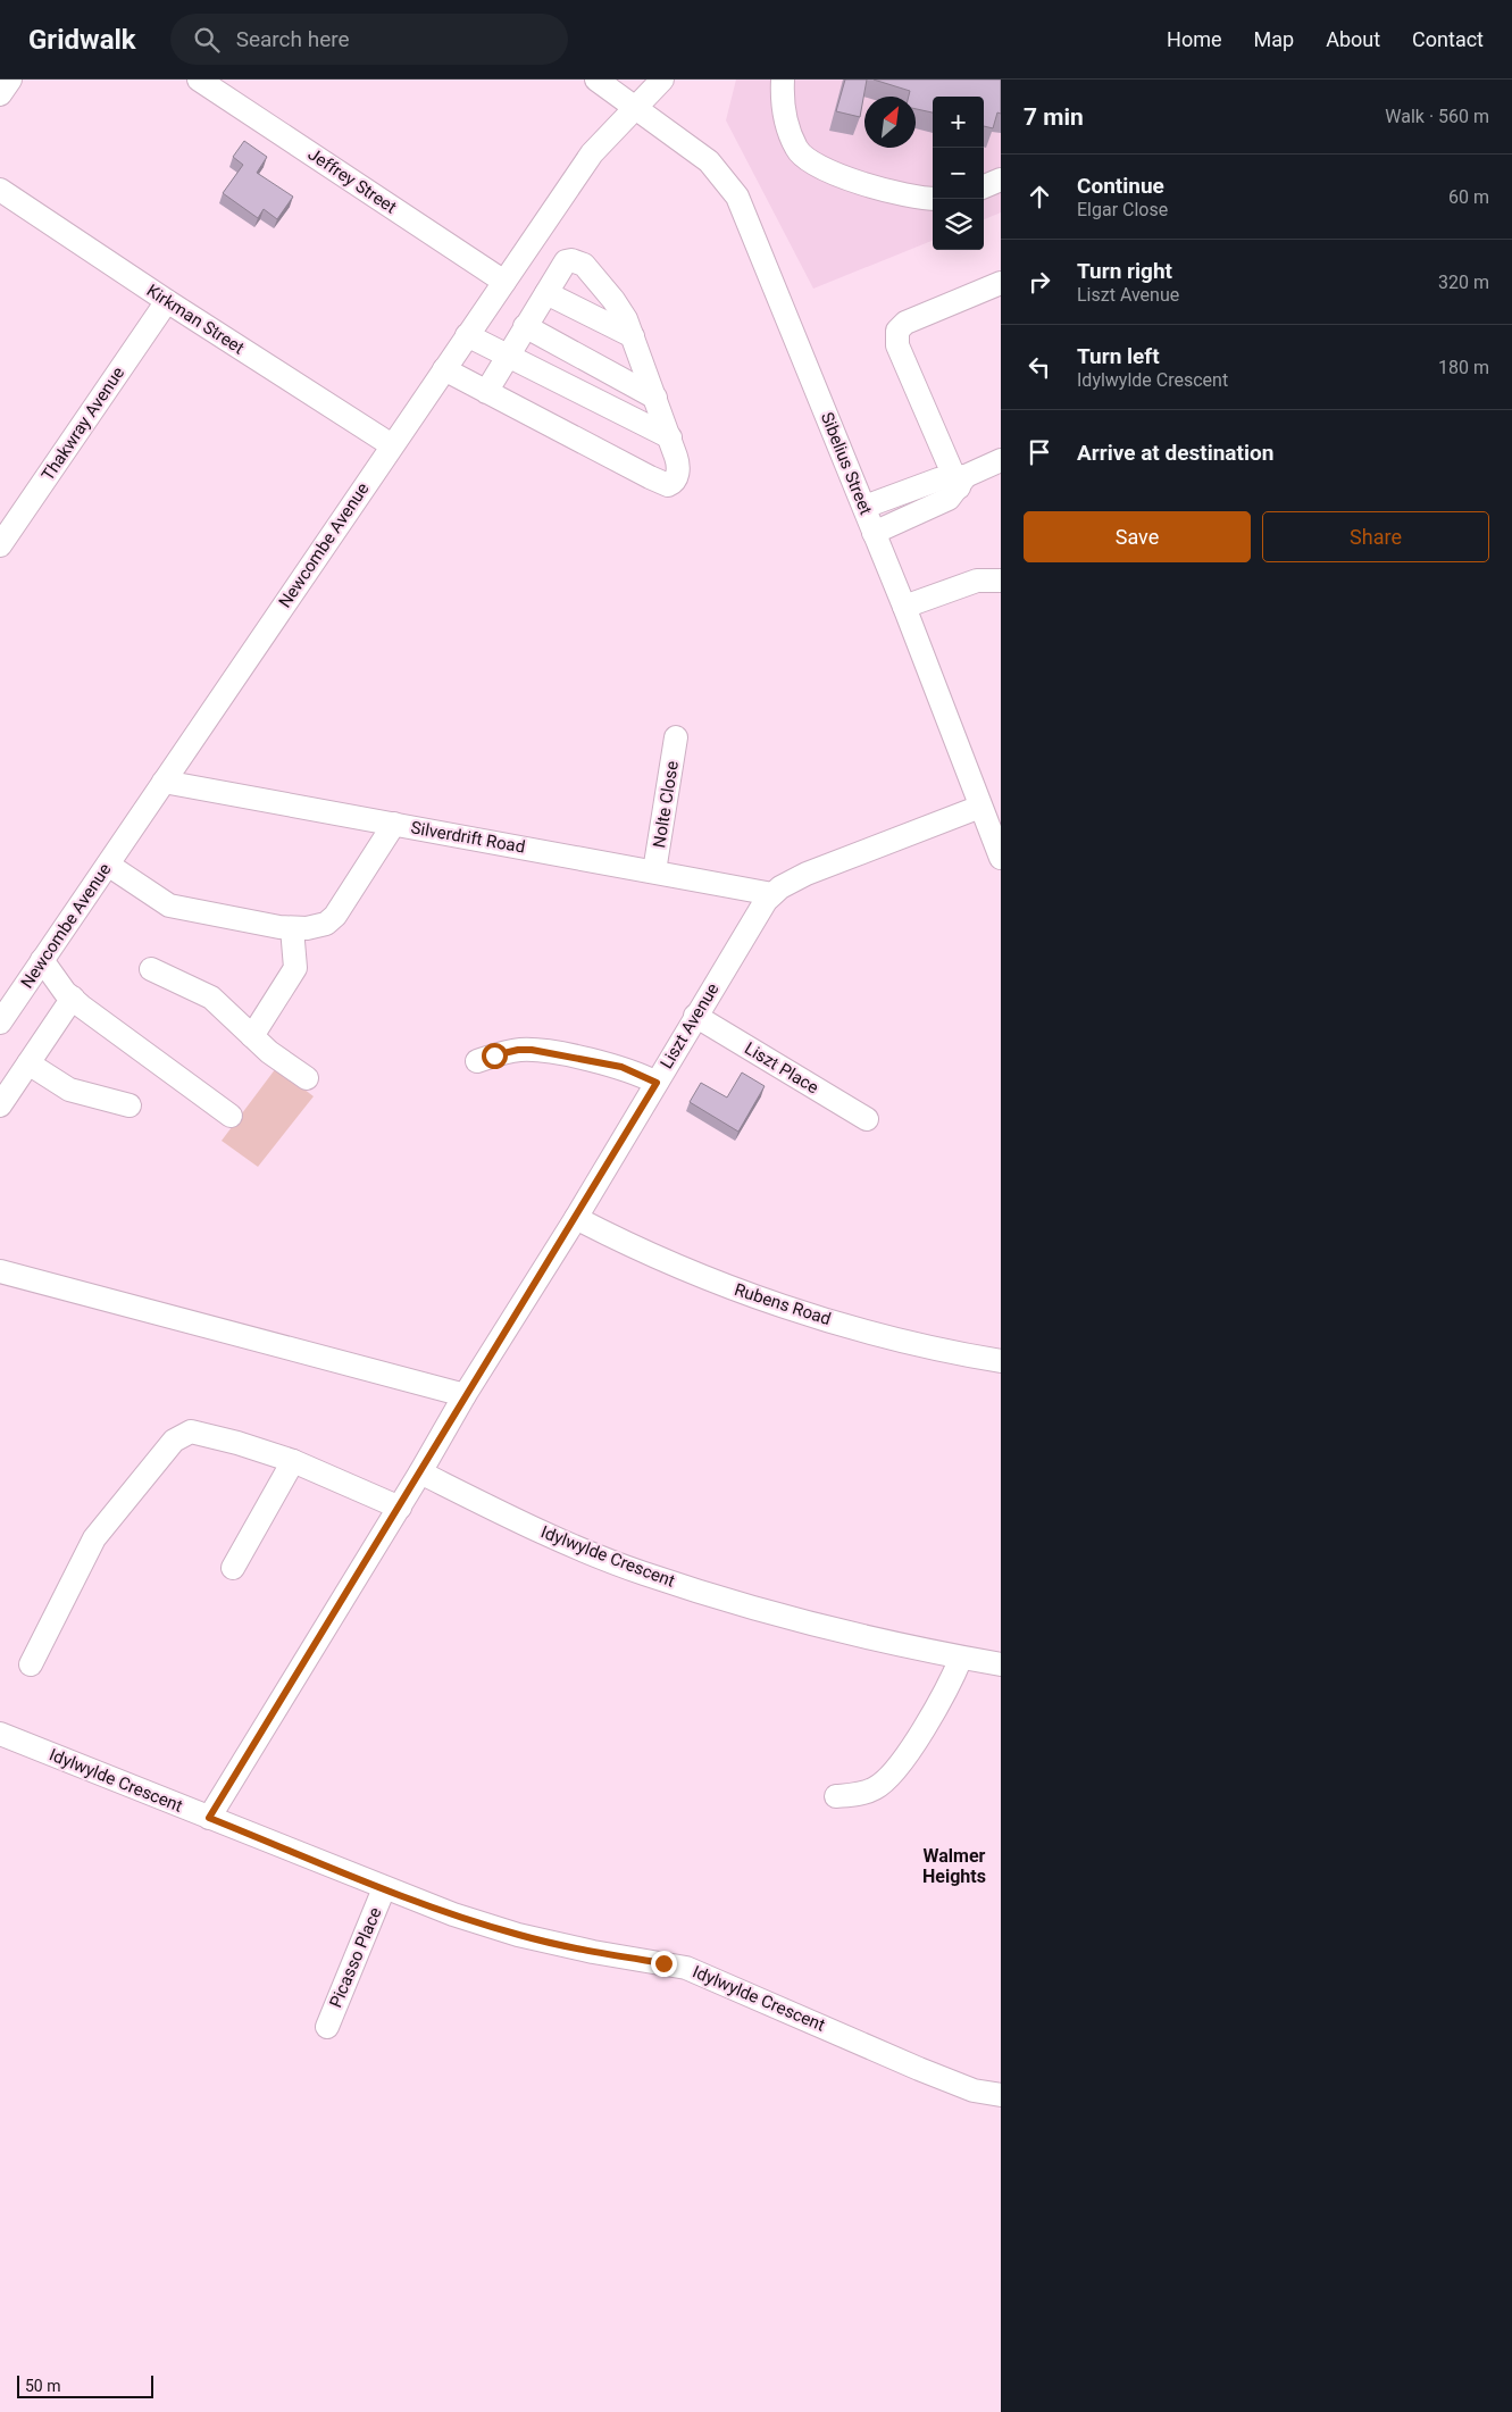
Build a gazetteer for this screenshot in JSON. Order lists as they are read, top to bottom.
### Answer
{
  "streets": {
    "street": [
      "Jeffrey Street",
      "Kirkman Street",
      "Thakwray Avenue",
      "Sibelius Street",
      "Newcombe Avenue",
      "Nolte Close",
      "Silverdrift Road",
      "Liszt Avenue",
      "Liszt Place",
      "Rubens Road",
      "Idylwylde Crescent",
      "Picasso Place"
    ]
  },
  "crossings": [
    ["Jeffrey Street", "Newcombe Avenue"],
    ["Kirkman Street", "Thakwray Avenue"],
    ["Kirkman Street", "Newcombe Avenue"],
    ["Sibelius Street", "Newcombe Avenue"],
    ["Sibelius Street", "Liszt Avenue"],
    ["Newcombe Avenue", "Silverdrift Road"],
    ["Nolte Close", "Silverdrift Road"],
    ["Silverdrift Road", "Liszt Avenue"],
    ["Liszt Avenue", "Liszt Place"],
    ["Liszt Avenue", "Rubens Road"],
    ["Liszt Avenue", "Idylwylde Crescent"],
    ["Idylwylde Crescent", "Picasso Place"]
  ],
  "districts": ["Walmer Heights"],
  "scale_bar": "50 m",
  "north": "top right",
  "page": {
    "header": "Gridwalk",
    "search": "Search here",
    "nav": [
      "Home",
      "Map",
      "About",
      "Contact"
    ],
    "heading": ["7 min", "Walk · 560 m"],
    "map_buttons": ["+", "−"],
    "list": [
      ["Continue", "Elgar Close", "60 m"],
      ["Turn right", "Liszt Avenue", "320 m"],
      ["Turn left", "Idylwylde Crescent", "180 m"],
      "Arrive at destination"
    ],
    "buttons": ["Save", "Share"],
    "scale": "50 m"
  }
}
